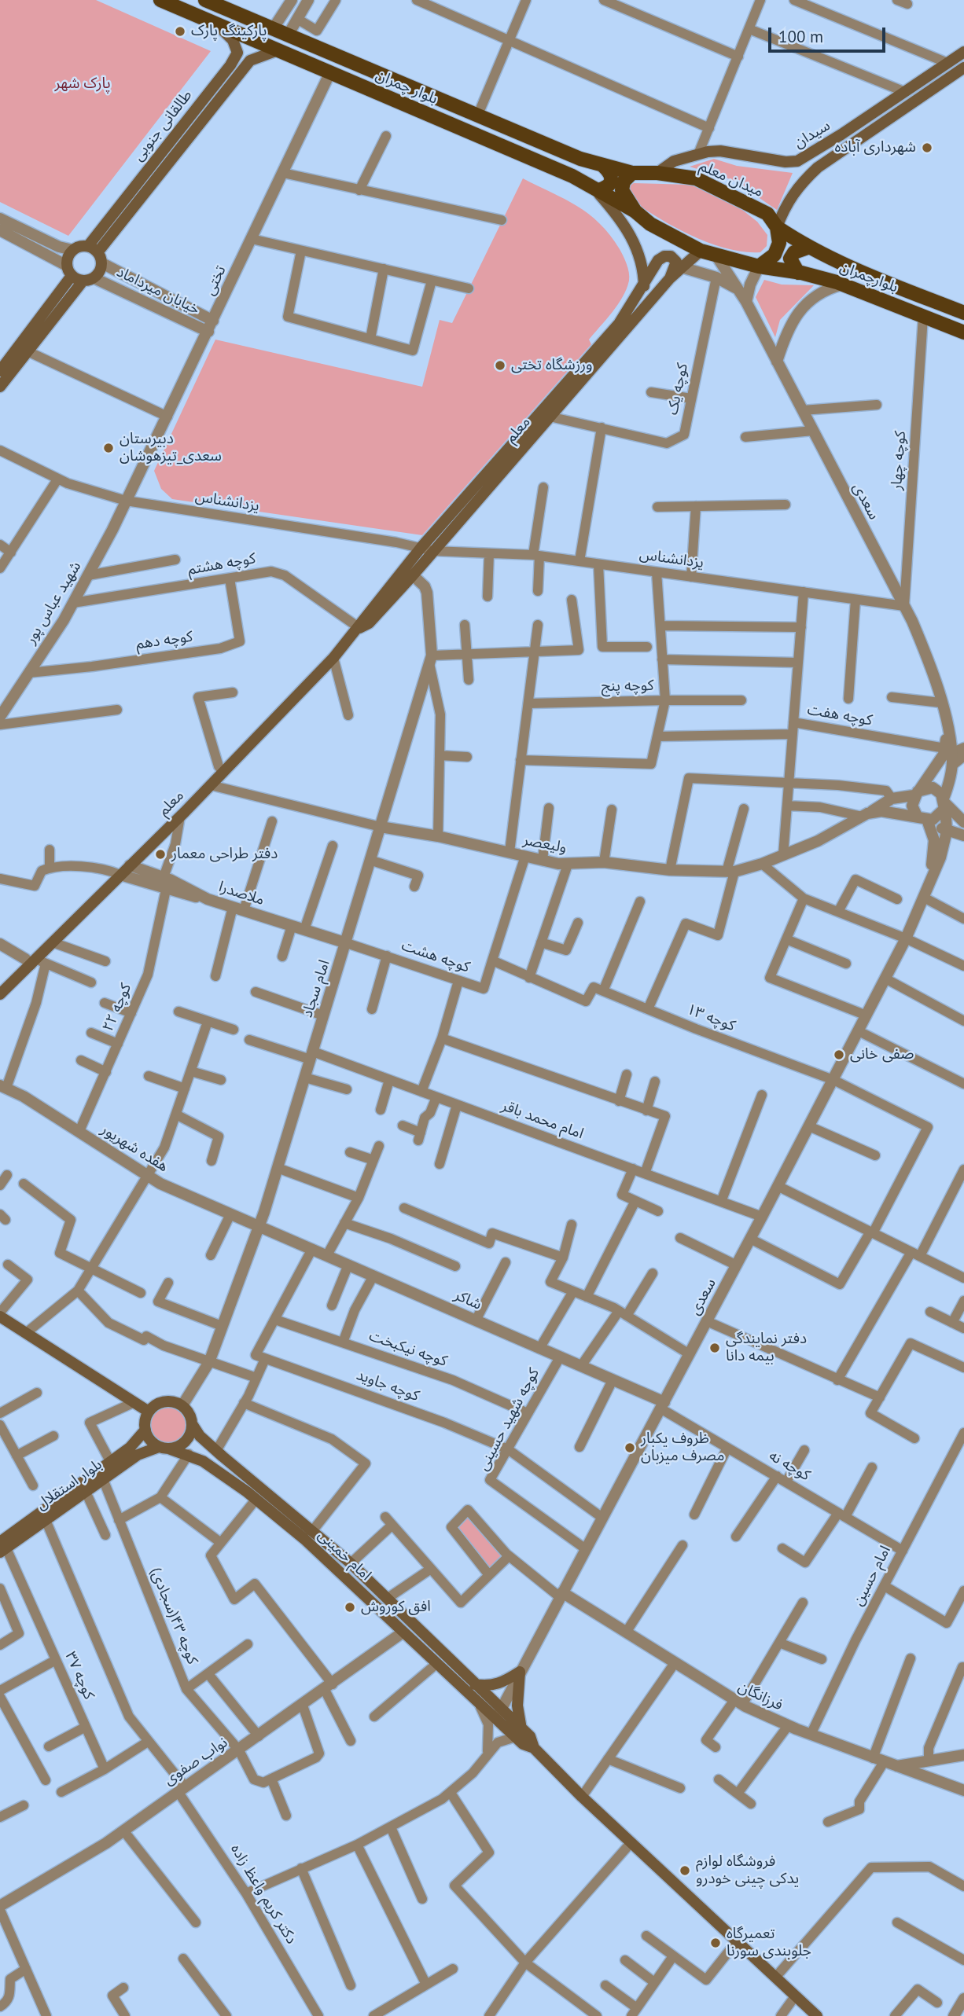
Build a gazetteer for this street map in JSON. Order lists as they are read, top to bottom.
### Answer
{
  "streets": {
    "main road": [
      "بلوار چمران",
      "طالقانی جنوبی",
      "سیدان",
      "میدان معلم",
      "بلوارچمران",
      "معلم",
      "بلوار استقلال",
      "امام خمینی"
    ],
    "street": [
      "تختی",
      "خیابان میرداماد",
      "کوچه یک",
      "کوچه چهار",
      "یزدانشناس",
      "سعدی",
      "کوچه هشتم",
      "شهید عباس پور",
      "کوچه دهم",
      "کوچه پنج",
      "کوچه هفت",
      "ولیعصر",
      "ملاصدرا",
      "کوچه هشت",
      "امام سجاد",
      "کوچه ۲۲",
      "کوچه ۱۳",
      "امام محمد باقر",
      "هفده شهریور",
      "شاکر",
      "کوچه نیکبخت",
      "کوچه جاوید",
      "کوچه شهید حسینی",
      "کوچه نه",
      "امام حسین",
      "کوچه ۴۳(سجادی)",
      "کوچه ۳۷",
      "فرزانگان",
      "نواب صفوی",
      "دکتر کریم واعظ زاده"
    ]
  },
  "crossings": [
    ["بلوار چمران", "میدان معلم"],
    ["بلوار چمران", "تختی"],
    ["طالقانی جنوبی", "خیابان میرداماد"],
    ["سیدان", "میدان معلم"],
    ["سیدان", "بلوارچمران"],
    ["میدان معلم", "بلوارچمران"],
    ["بلوارچمران", "کوچه چهار"],
    ["تختی", "خیابان میرداماد"],
    ["تختی", "یزدانشناس"],
    ["تختی", "شهید عباس پور"],
    ["کوچه یک", "معلم"],
    ["معلم", "یزدانشناس"],
    ["معلم", "کوچه هشتم"],
    ["معلم", "ولیعصر"],
    ["معلم", "ملاصدرا"],
    ["معلم", "امام سجاد"],
    ["کوچه چهار", "یزدانشناس"],
    ["کوچه چهار", "سعدی"],
    ["یزدانشناس", "سعدی"],
    ["یزدانشناس", "شهید عباس پور"],
    ["یزدانشناس", "کوچه پنج"],
    ["یزدانشناس", "کوچه هفت"],
    ["سعدی", "کوچه هفت"],
    ["سعدی", "ولیعصر"],
    ["سعدی", "کوچه ۱۳"],
    ["سعدی", "امام محمد باقر"],
    ["سعدی", "شاکر"],
    ["سعدی", "کوچه جاوید"],
    ["سعدی", "کوچه شهید حسینی"],
    ["سعدی", "کوچه نه"],
    ["سعدی", "امام خمینی"],
    ["سعدی", "فرزانگان"],
    ["کوچه هشتم", "شهید عباس پور"],
    ["کوچه هشتم", "کوچه دهم"],
    ["شهید عباس پور", "کوچه دهم"],
    ["ولیعصر", "امام سجاد"],
    ["ملاصدرا", "کوچه هشت"],
    ["ملاصدرا", "امام سجاد"],
    ["کوچه هشت", "امام سجاد"],
    ["کوچه هشت", "کوچه ۱۳"],
    ["امام سجاد", "امام محمد باقر"],
    ["امام سجاد", "هفده شهریور"],
    ["امام سجاد", "شاکر"],
    ["امام سجاد", "بلوار استقلال"],
    ["امام سجاد", "امام خمینی"],
    ["کوچه ۲۲", "هفده شهریور"],
    ["هفده شهریور", "شاکر"],
    ["شاکر", "کوچه شهید حسینی"],
    ["شاکر", "کوچه نه"],
    ["کوچه نیکبخت", "کوچه شهید حسینی"],
    ["کوچه جاوید", "کوچه شهید حسینی"],
    ["کوچه نه", "امام حسین"],
    ["بلوار استقلال", "امام خمینی"],
    ["بلوار استقلال", "کوچه ۴۳(سجادی)"],
    ["بلوار استقلال", "کوچه ۳۷"],
    ["امام خمینی", "نواب صفوی"],
    ["امام حسین", "فرزانگان"],
    ["کوچه ۴۳(سجادی)", "نواب صفوی"],
    ["نواب صفوی", "دکتر کریم واعظ زاده"]
  ],
  "parks": ["پارک شهر"],
  "places": [
    "پارکینگ پارک",
    "شهرداری آباده",
    "ورزشگاه تختی",
    "دبیرستان سعدی_تیزهوشان",
    "دفتر طراحی معمار",
    "صفی خانی",
    "دفتر نمایندگی بیمه دانا",
    "ظروف یکبار مصرف میزبان",
    "افق کوروش",
    "فروشگاه لوازم یدکی چینی خودرو",
    "تعمیرگاه جلوبندی سورنا"
  ],
  "scale_bar": "100 m"
}
